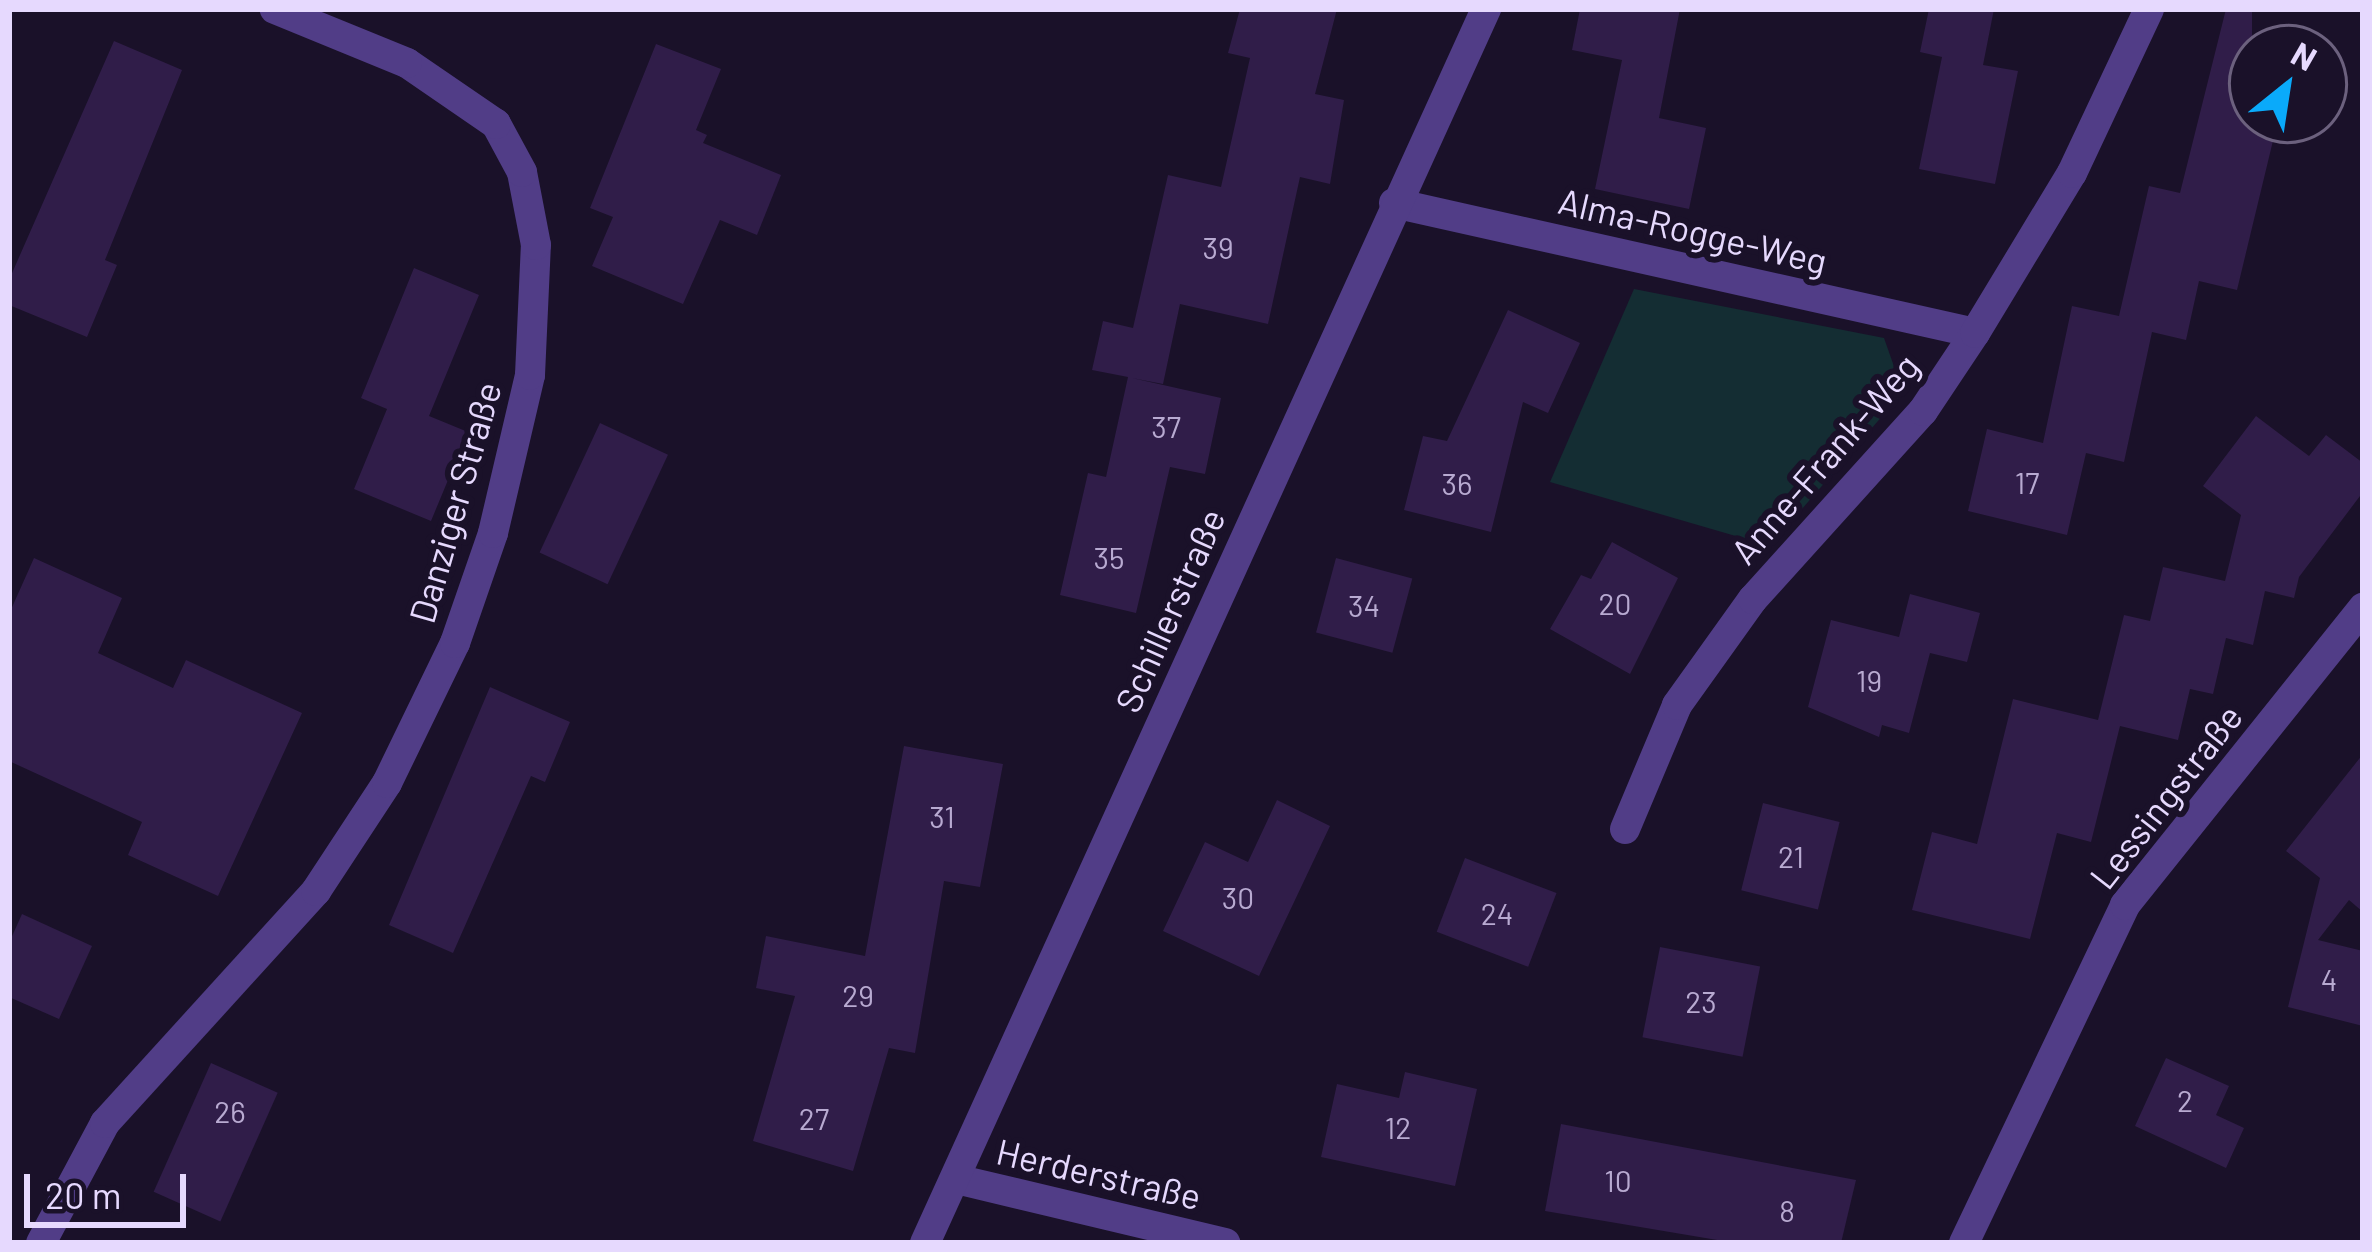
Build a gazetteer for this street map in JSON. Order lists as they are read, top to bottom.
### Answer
{
  "streets": {
    "street": [
      "Alma-Rogge-Weg",
      "Anne-Frank-Weg",
      "Danziger Straße",
      "Schillerstraße",
      "Lessingstraße",
      "Herderstraße"
    ]
  },
  "crossings": [
    ["Alma-Rogge-Weg", "Anne-Frank-Weg"],
    ["Alma-Rogge-Weg", "Schillerstraße"],
    ["Schillerstraße", "Herderstraße"]
  ],
  "house_numbers": [
    "39",
    "37",
    "17",
    "36",
    "35",
    "20",
    "34",
    "19",
    "31",
    "21",
    "30",
    "24",
    "4",
    "29",
    "23",
    "2",
    "26",
    "27",
    "12",
    "10",
    "8"
  ],
  "scale_bar": "20 m",
  "north": "top right"
}
